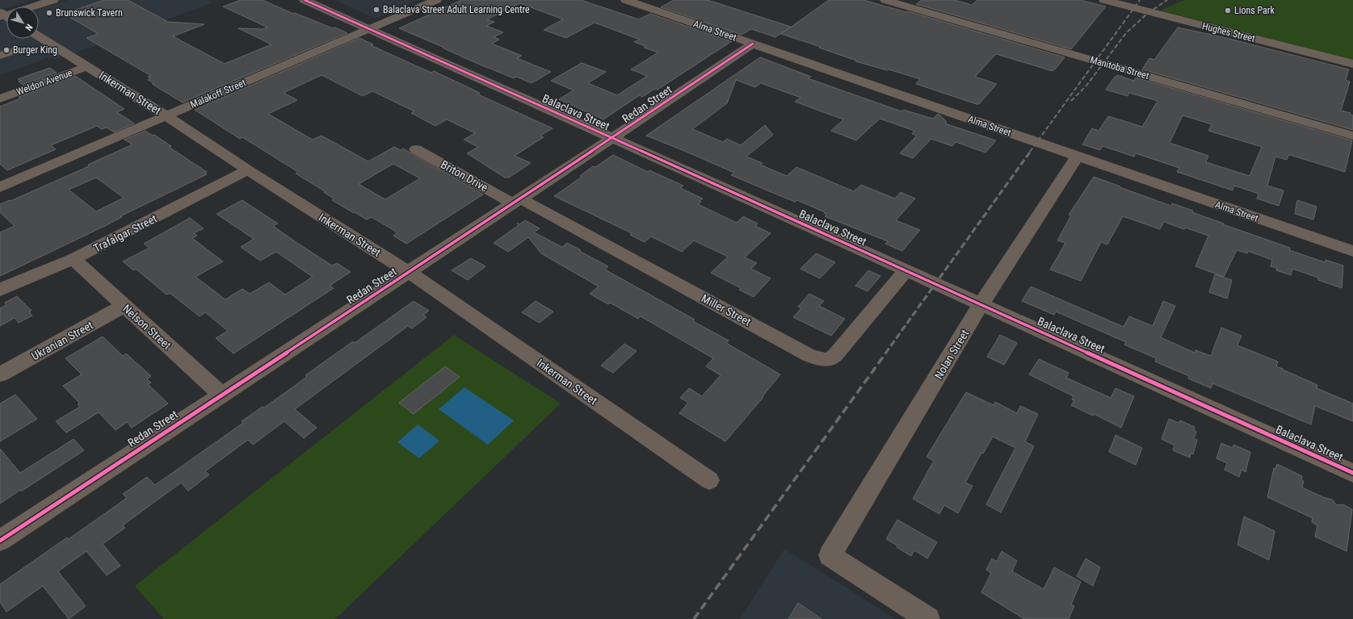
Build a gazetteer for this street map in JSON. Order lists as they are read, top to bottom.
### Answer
{
  "streets": {
    "street": [
      "Alma Street",
      "Hughes Street",
      "Manitoba Street",
      "Weldon Avenue",
      "Inkerman Street",
      "Malakoff Street",
      "Redan Street",
      "Balaclava Street",
      "Briton Drive",
      "Trafalgar Street",
      "Miller Street",
      "Nelson Street",
      "Ukranian Street",
      "Nolan Street"
    ]
  },
  "crossings": [
    ["Alma Street", "Redan Street"],
    ["Alma Street", "Nolan Street"],
    ["Weldon Avenue", "Inkerman Street"],
    ["Inkerman Street", "Malakoff Street"],
    ["Inkerman Street", "Redan Street"],
    ["Inkerman Street", "Trafalgar Street"],
    ["Malakoff Street", "Balaclava Street"],
    ["Redan Street", "Balaclava Street"],
    ["Redan Street", "Briton Drive"],
    ["Redan Street", "Miller Street"],
    ["Redan Street", "Nelson Street"],
    ["Balaclava Street", "Miller Street"],
    ["Balaclava Street", "Nolan Street"],
    ["Briton Drive", "Miller Street"],
    ["Trafalgar Street", "Nelson Street"],
    ["Nelson Street", "Ukranian Street"]
  ],
  "places": [
    "Balaclava Street Adult Learning Centre",
    "Lions Park",
    "Brunswick Tavern",
    "Burger King"
  ],
  "north": "bottom right"
}
